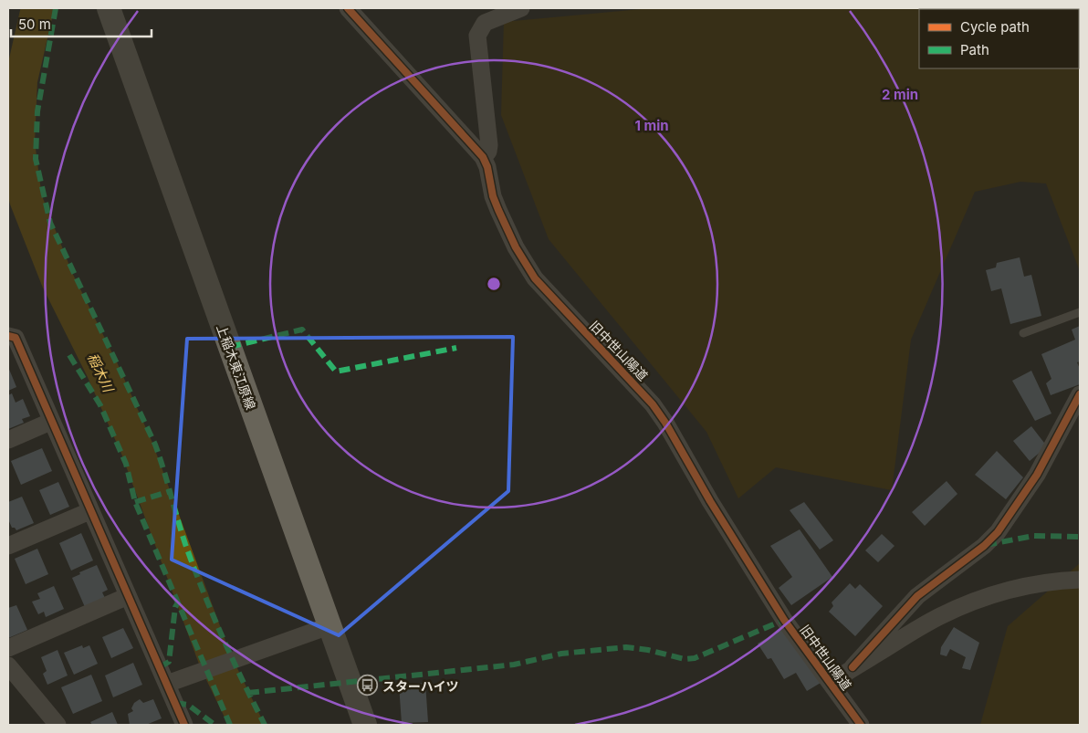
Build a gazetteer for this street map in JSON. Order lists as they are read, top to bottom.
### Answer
{
  "streets": {
    "main road": ["上稲木東江原線"],
    "street": ["旧中世山陽道"]
  },
  "water": ["稲木川"],
  "places": {
    "bus stop": ["スターハイツ"]
  },
  "legend": ["Cycle path", "Path"],
  "scale_bar": "50 m",
  "rings": ["2 min", "1 min"]
}
